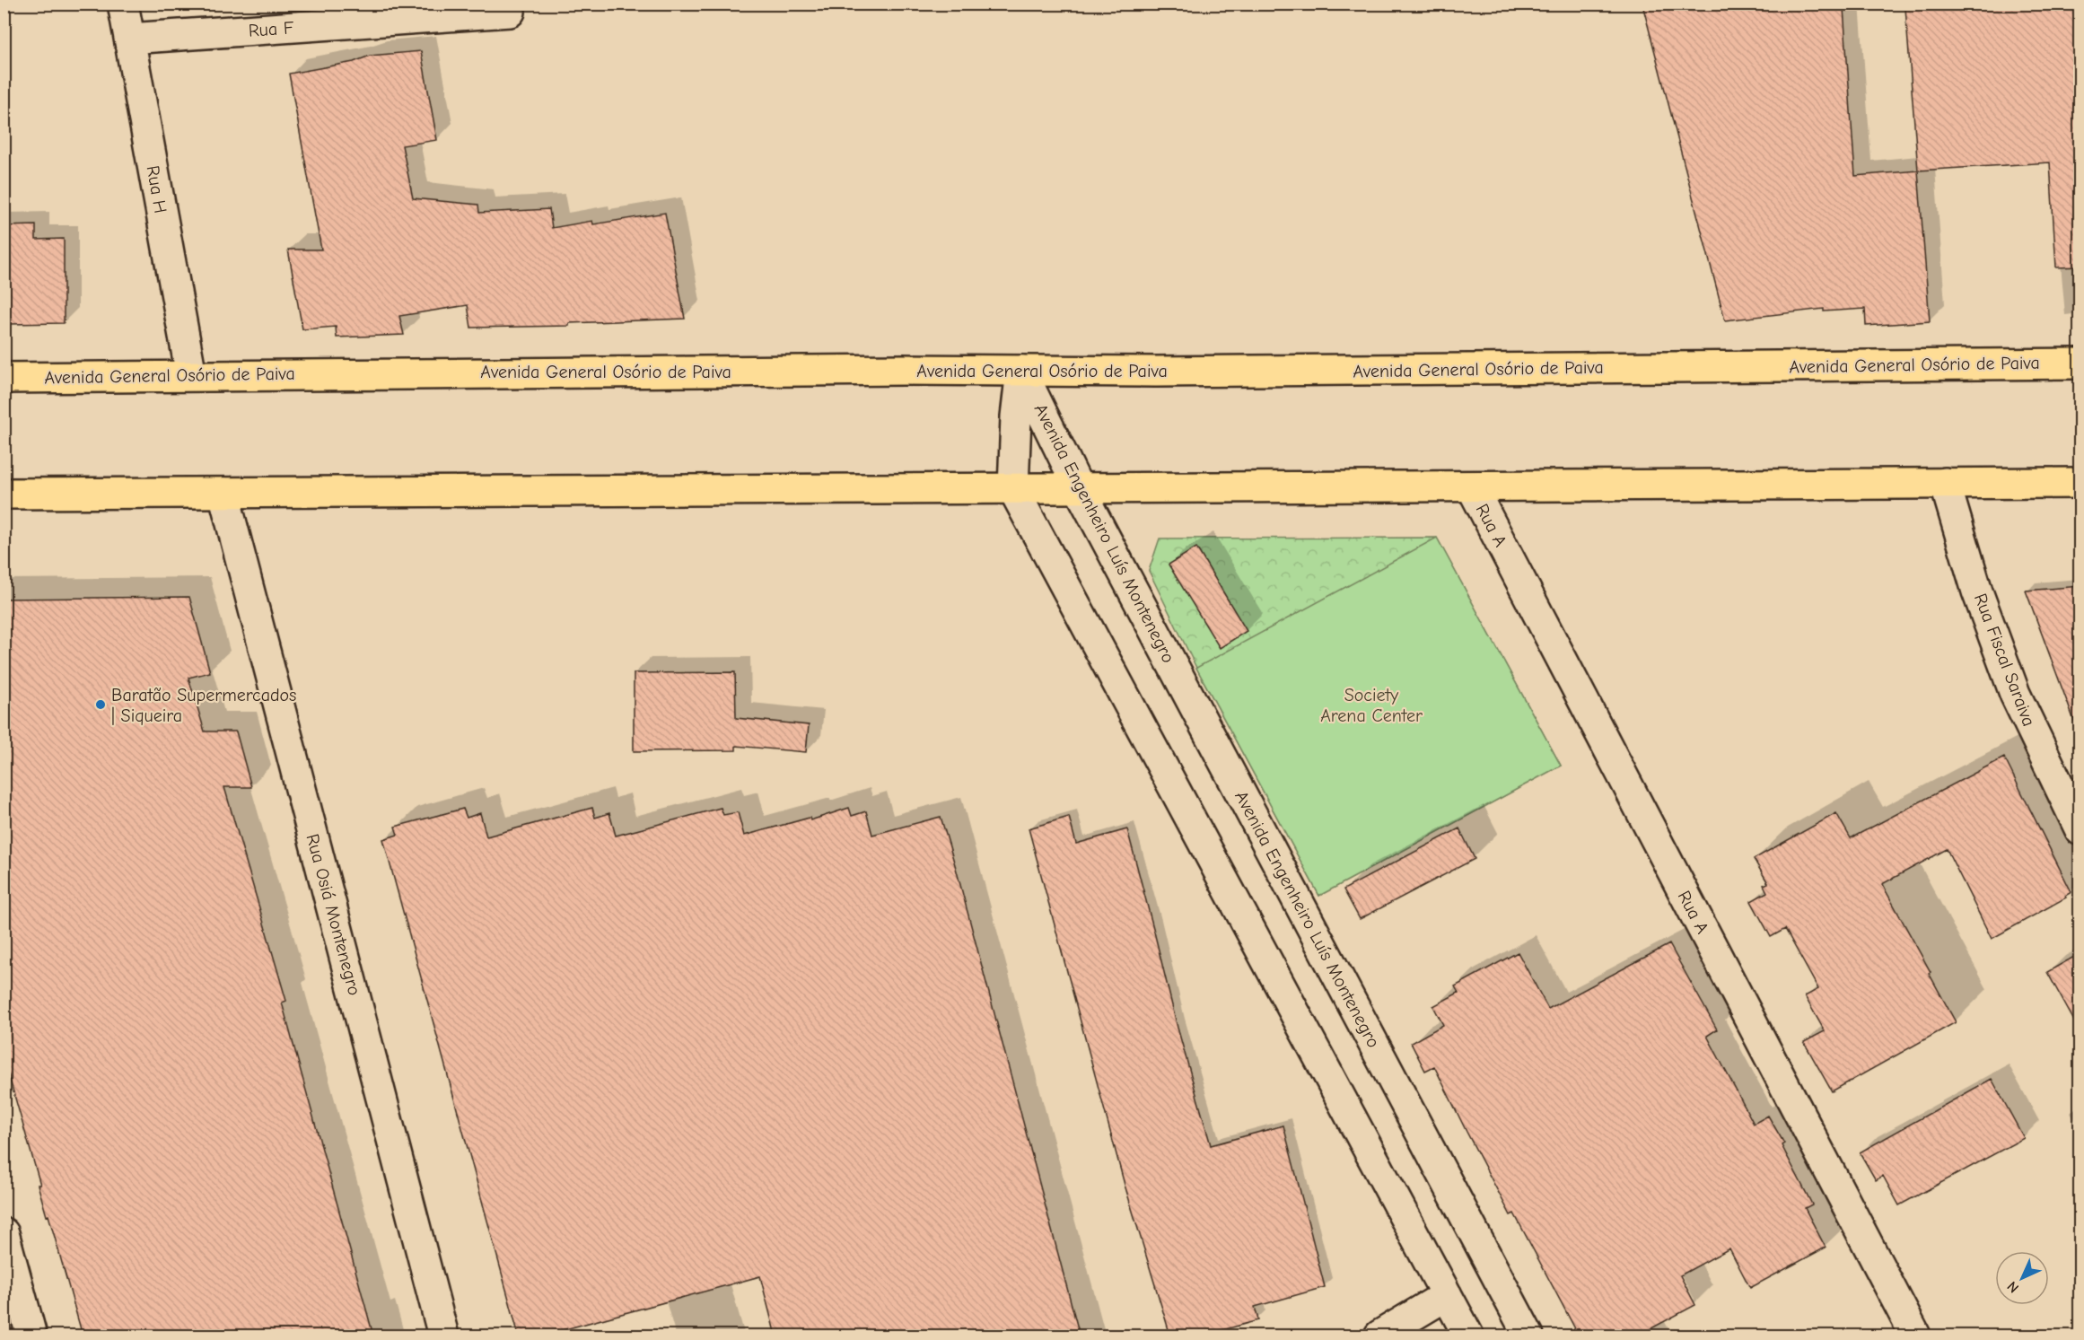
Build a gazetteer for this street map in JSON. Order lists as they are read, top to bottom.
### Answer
{
  "streets": {
    "main road": ["Avenida General Osório de Paiva"],
    "street": [
      "Rua F",
      "Rua H",
      "Rua A",
      "Avenida Engenheiro Luís Montenegro",
      "Rua Fiscal Saraiva",
      "Rua Osiá Montenegro"
    ]
  },
  "crossings": [
    ["Rua F", "Rua H"],
    ["Rua H", "Avenida General Osório de Paiva"],
    ["Avenida General Osório de Paiva", "Avenida Engenheiro Luís Montenegro"]
  ],
  "parks": ["Society Arena Center"],
  "places": ["Baratão Supermercados | Siqueira"],
  "north": "bottom left"
}
